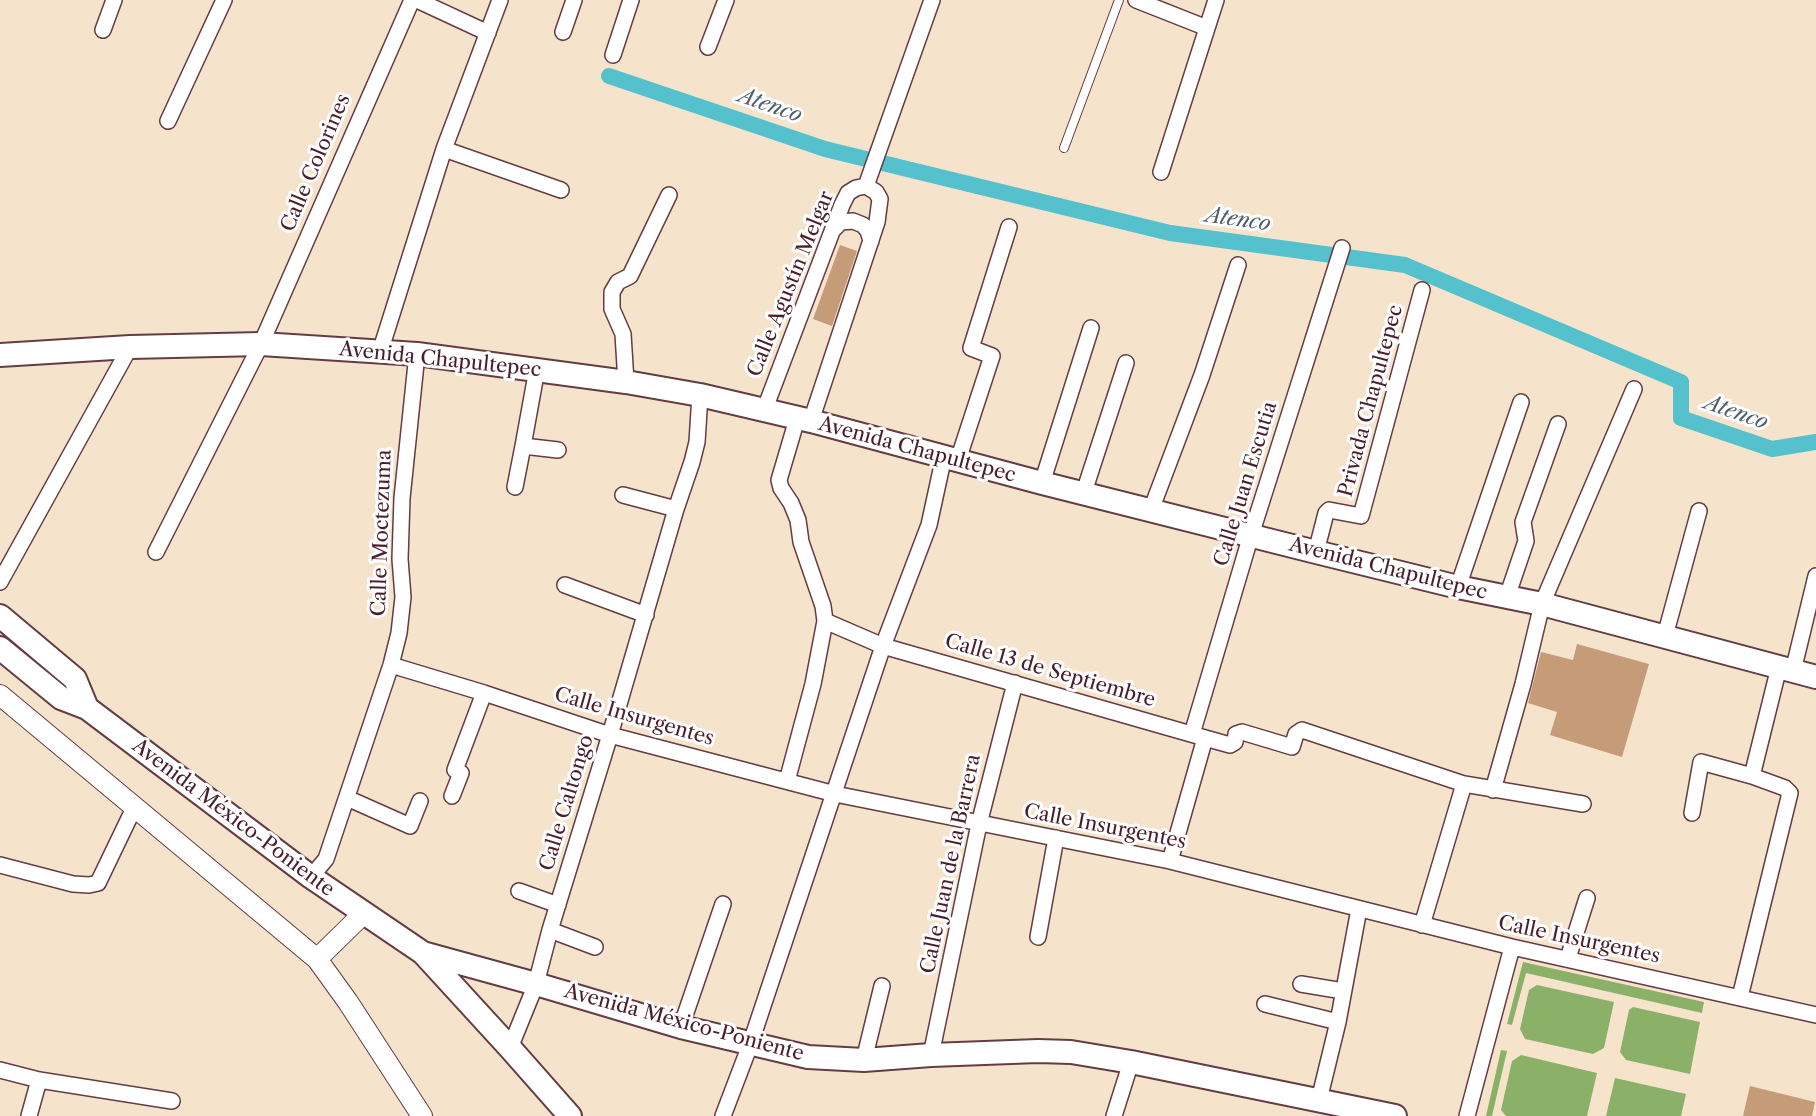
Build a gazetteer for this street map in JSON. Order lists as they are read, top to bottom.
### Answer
{
  "streets": {
    "main road": ["Avenida Chapultepec", "Avenida México-Poniente"],
    "street": [
      "Calle Colorines",
      "Calle Agustín Melgar",
      "Privada Chapultepec",
      "Calle Juan Escutia",
      "Calle Moctezuma",
      "Calle 13 de Septiembre",
      "Calle Insurgentes",
      "Calle Caltongo",
      "Calle Juan de la Barrera"
    ]
  },
  "crossings": [
    ["Calle Colorines", "Avenida Chapultepec"],
    ["Calle Agustín Melgar", "Avenida Chapultepec"],
    ["Avenida Chapultepec", "Privada Chapultepec"],
    ["Avenida Chapultepec", "Calle Juan Escutia"],
    ["Avenida Chapultepec", "Calle Moctezuma"],
    ["Avenida Chapultepec", "Calle Caltongo"],
    ["Calle Juan Escutia", "Calle 13 de Septiembre"],
    ["Calle Moctezuma", "Calle Insurgentes"],
    ["Calle Moctezuma", "Avenida México-Poniente"],
    ["Calle 13 de Septiembre", "Calle Juan de la Barrera"],
    ["Calle Insurgentes", "Calle Caltongo"],
    ["Calle Insurgentes", "Calle Juan de la Barrera"],
    ["Calle Caltongo", "Avenida México-Poniente"],
    ["Avenida México-Poniente", "Calle Juan de la Barrera"]
  ],
  "water": ["Atenco"]
}
